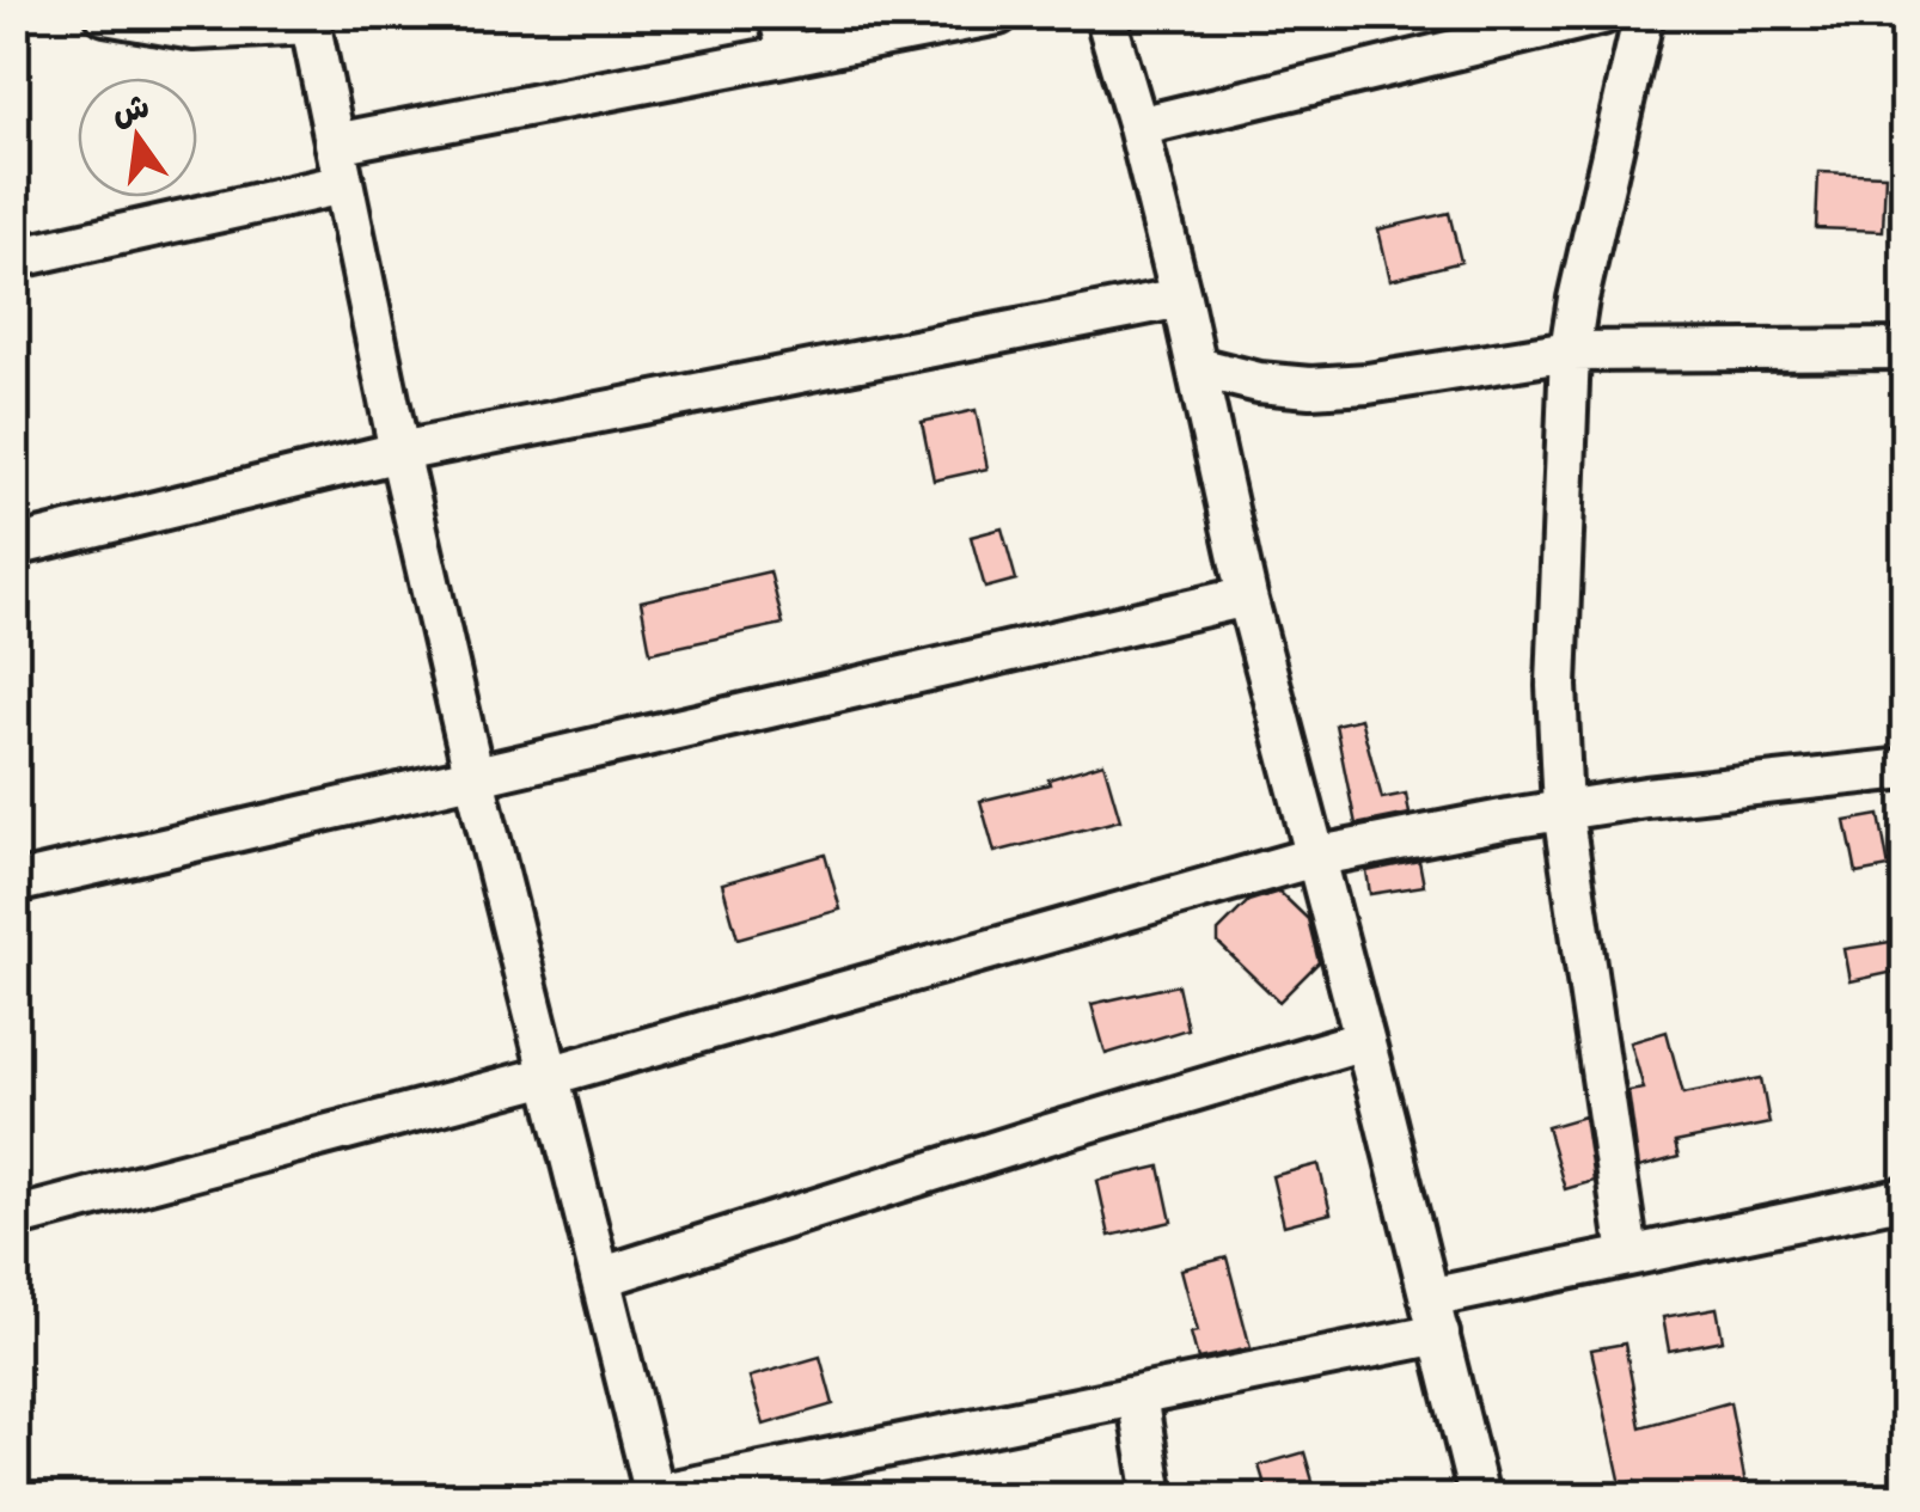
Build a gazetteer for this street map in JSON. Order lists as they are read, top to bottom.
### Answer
{
  "north": "top"
}
